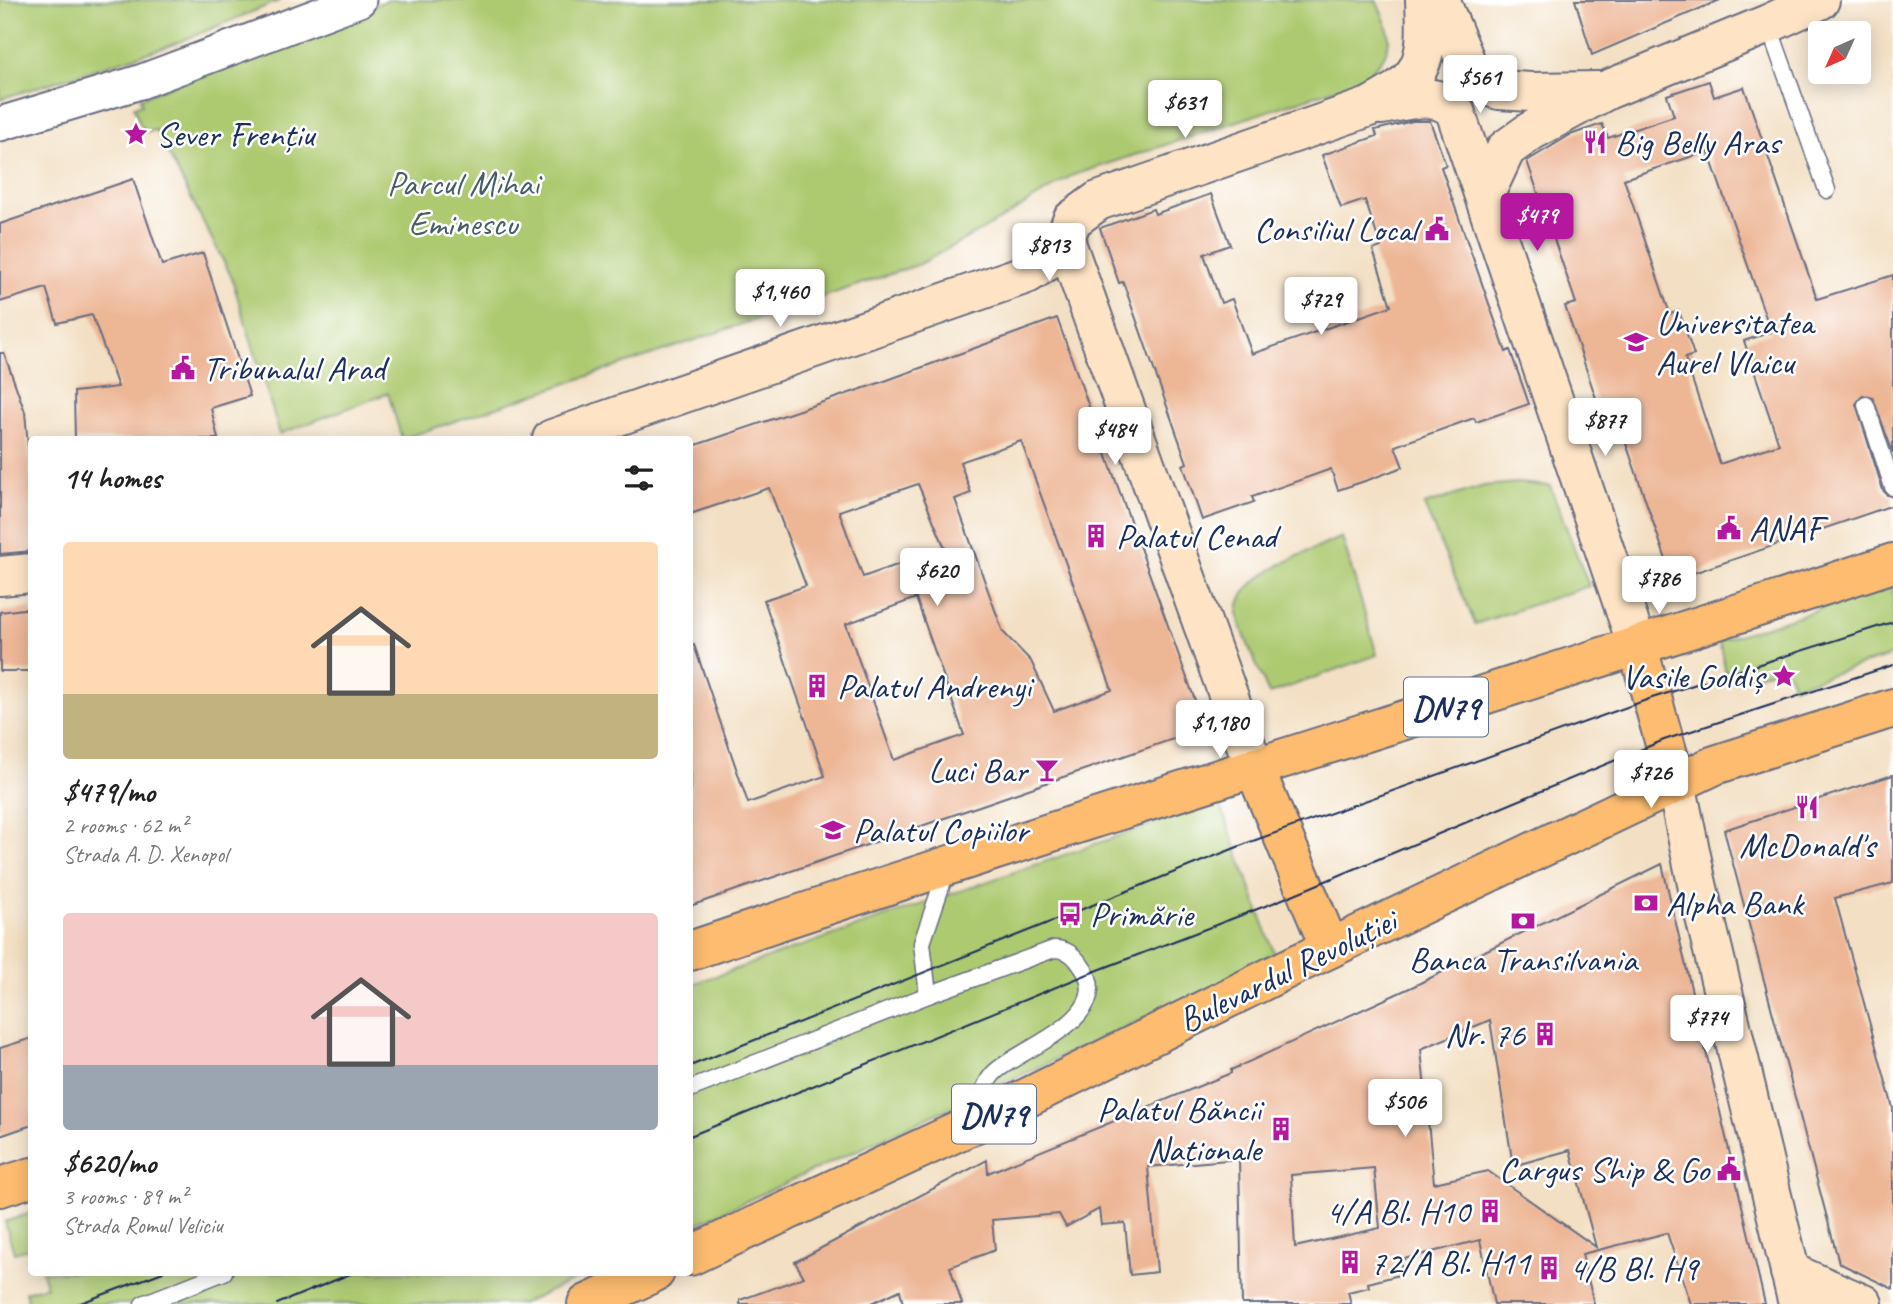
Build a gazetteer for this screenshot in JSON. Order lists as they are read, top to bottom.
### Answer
{
  "streets": {
    "main road": ["DN79", "Bulevardul Revoluției"]
  },
  "parks": ["Parcul Mihai Eminescu"],
  "places": {
    "place": ["Sever Frențiu", "Vasile Goldiș"],
    "restaurant": ["Big Belly Aras", "McDonald's"],
    "public building": [
      "Consiliul Local",
      "Tribunalul Arad",
      "ANAF",
      "Cargus Ship & Go"
    ],
    "school or university": ["Universitatea Aurel Vlaicu", "Palatul Copiilor"],
    "building": [
      "Palatul Cenad",
      "Palatul Andrenyi",
      "Nr. 76",
      "Palatul Băncii Naționale",
      "4/A Bl. H10",
      "72/A Bl. H11",
      "4/B Bl. H9"
    ],
    "bar": ["Luci Bar"],
    "bank": ["Alpha Bank", "Banca Transilvania"],
    "bus stop": ["Primărie"]
  },
  "north": "bottom left",
  "page": {
    "price": [
      "$561",
      "$631",
      "$479",
      "$813",
      "$1,460",
      "$729",
      "$877",
      "$484",
      "$620",
      "$786",
      "$1,180",
      "$726",
      "$774",
      "$506"
    ],
    "heading": "14 homes",
    "list": [
      {
        "name": "$479/mo",
        "note": "2 rooms · 62 m² · Strada A. D. Xenopol"
      },
      {
        "name": "$620/mo",
        "note": "3 rooms · 89 m² · Strada Romul Veliciu"
      }
    ]
  }
}
